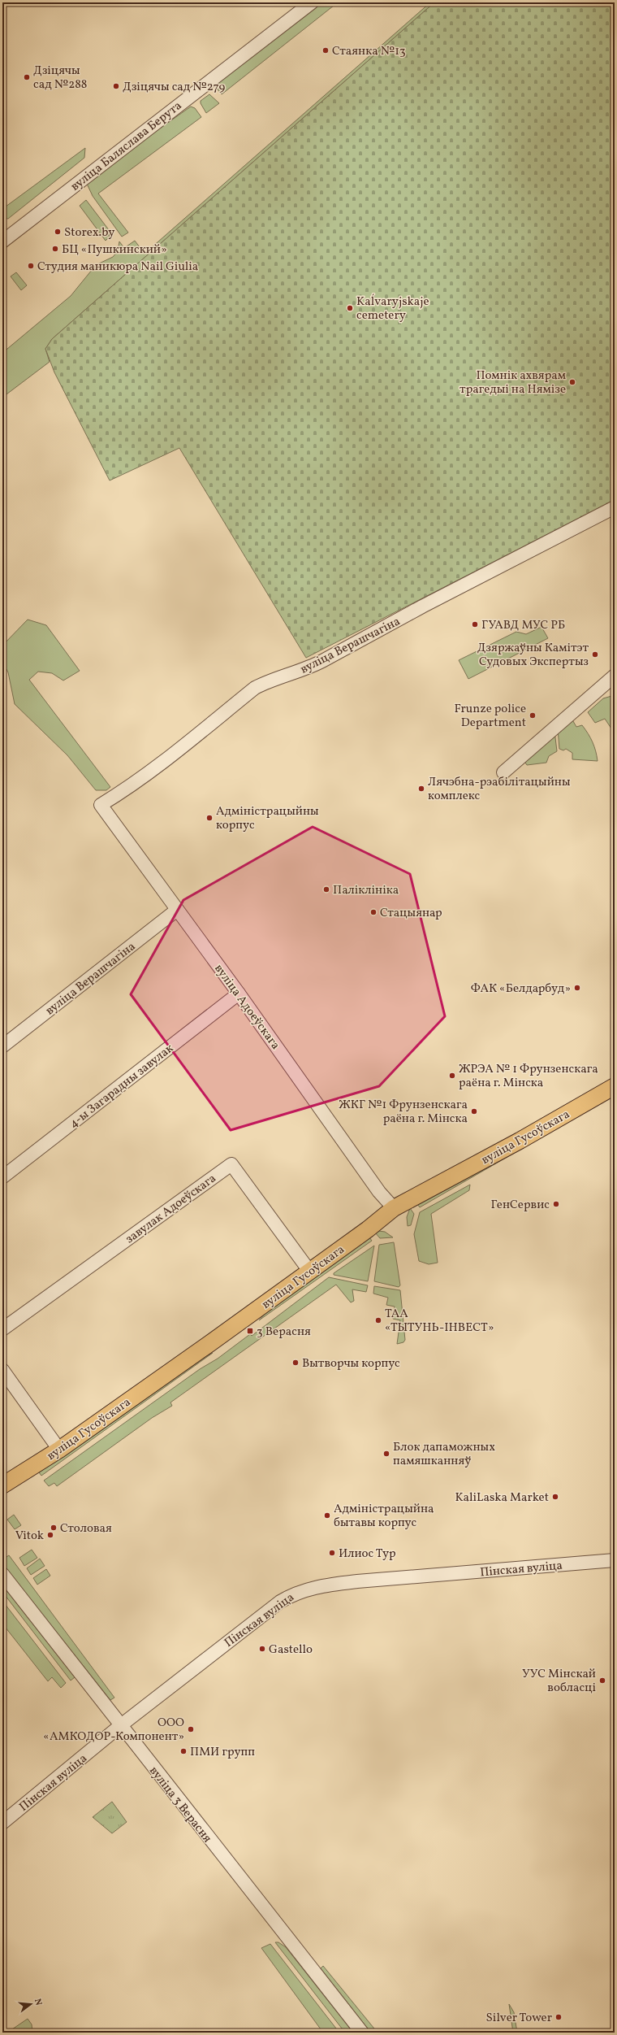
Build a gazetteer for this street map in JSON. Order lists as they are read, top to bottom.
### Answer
{
  "streets": {
    "main road": ["вуліца Гусоўскага"],
    "street": [
      "вуліца Баляслава Берута",
      "вуліца Верашчагіна",
      "вуліца Адоеўскага",
      "4-ы Загарадны завулак",
      "завулак Адоеўскага",
      "Пінская вуліца",
      "вуліца 3 Верасня"
    ]
  },
  "crossings": [
    ["вуліца Верашчагіна", "вуліца Адоеўскага"],
    ["вуліца Адоеўскага", "4-ы Загарадны завулак"],
    ["вуліца Адоеўскага", "вуліца Гусоўскага"],
    ["вуліца Гусоўскага", "завулак Адоеўскага"],
    ["Пінская вуліца", "вуліца 3 Верасня"]
  ],
  "places": {
    "other": [
      "Стаянка №13",
      "Дзіцячы сад №288",
      "Дзіцячы сад №279",
      "Storex.by",
      "БЦ «Пушкинский»",
      "Студия маникюра Nail Giulia",
      "Kaĺvaryjskaje cemetery",
      "Помнік ахвярам трагедыі на Нямізе",
      "ГУАВД МУС РБ",
      "Дзяржаўны Камітэт Судовых Экспертыз",
      "Frunze police Department",
      "Лячэбна-рэабілітацыйны комплекс",
      "Адміністрацыйны корпус",
      "Паліклініка",
      "Стацыянар",
      "ФАК «Белдарбуд»",
      "ЖРЭА № 1 Фрунзенскага раёна г. Мінска",
      "ЖКГ №1 Фрунзенскага раёна г. Мінска",
      "ГенСервис",
      "ТАА «ТЫТУНЬ-IНВЕСТ»",
      "Вытворчы корпус",
      "Блок дапаможных памяшканняў",
      "KaliLaska Market",
      "Адміністрацыйна бытавы корпус",
      "Столовая",
      "Vitok",
      "Илиос Тур",
      "Gastello",
      "УУС Мінскай вобласці",
      "ООО «АМКОДОР-Компонент»",
      "ПМИ групп",
      "Silver Tower"
    ],
    "transit": ["3 Верасня"]
  },
  "north": "right"
}
